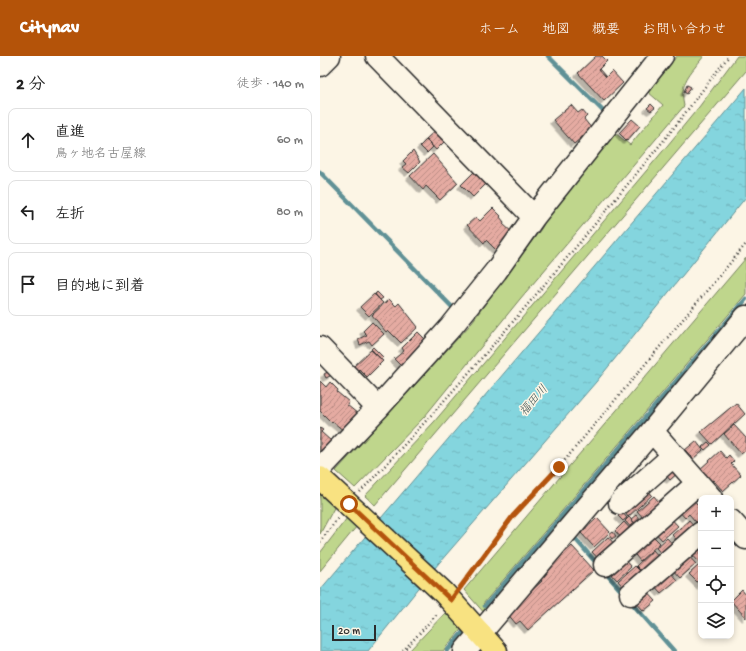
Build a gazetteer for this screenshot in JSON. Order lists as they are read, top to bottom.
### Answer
{
  "water": ["福田川"],
  "scale_bar": "20 m",
  "page": {
    "header": "Citynav",
    "nav": [
      "ホーム",
      "地図",
      "概要",
      "お問い合わせ"
    ],
    "heading": ["2 分", "徒歩 · 140 m"],
    "list": [
      ["直進", "鳥ヶ地名古屋線", "60 m"],
      ["左折", "80 m"],
      "目的地に到着"
    ],
    "map_buttons": ["+", "−"],
    "scale": "20 m"
  }
}
